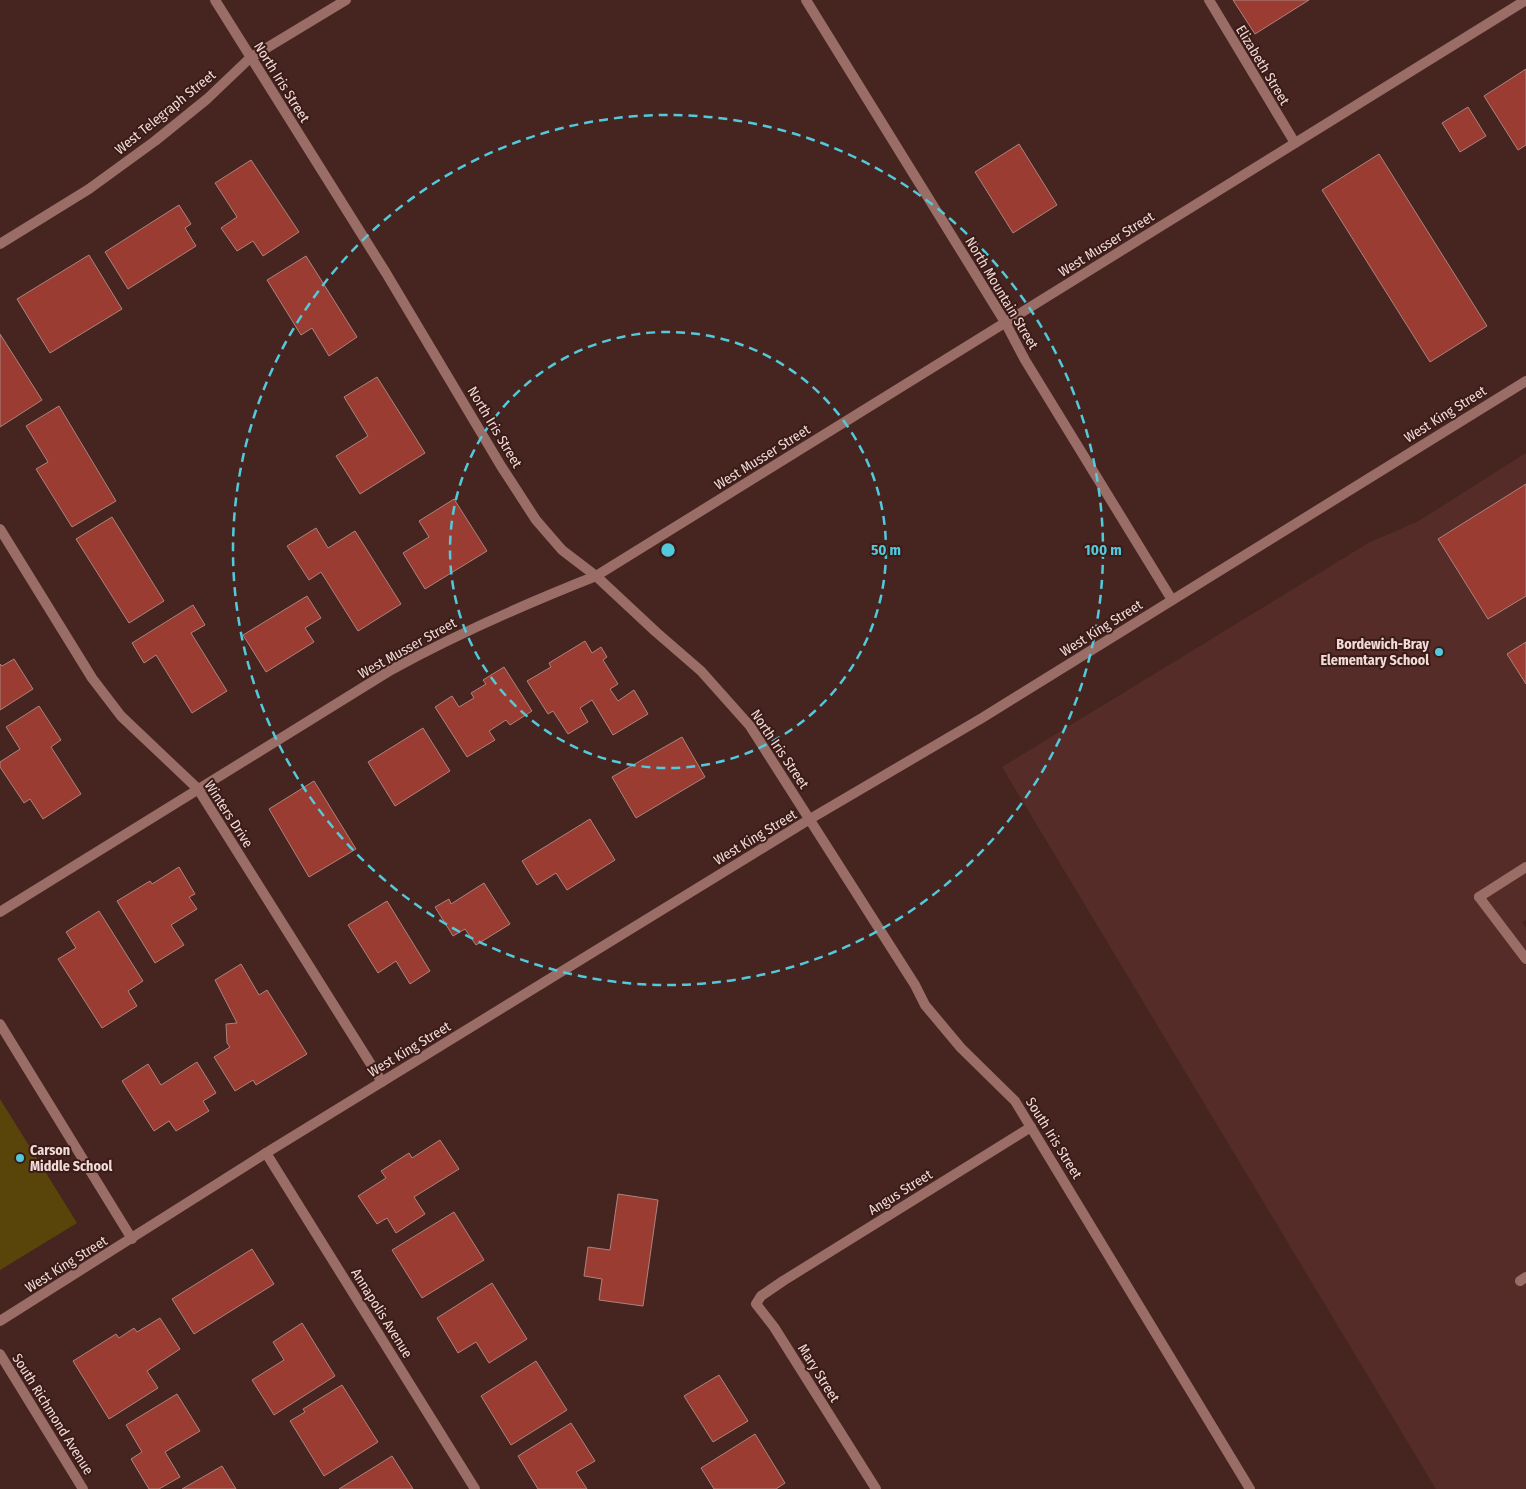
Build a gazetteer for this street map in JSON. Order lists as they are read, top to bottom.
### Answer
{
  "streets": {
    "street": [
      "Elizabeth Street",
      "North Iris Street",
      "West Telegraph Street",
      "West Musser Street",
      "North Mountain Street",
      "West King Street",
      "Winters Drive",
      "South Iris Street",
      "Angus Street",
      "Annapolis Avenue",
      "Mary Street",
      "South Richmond Avenue"
    ]
  },
  "crossings": [
    ["Elizabeth Street", "West Musser Street"],
    ["North Iris Street", "West Telegraph Street"],
    ["North Iris Street", "West Musser Street"],
    ["North Iris Street", "West King Street"],
    ["North Iris Street", "South Iris Street"],
    ["West Musser Street", "North Mountain Street"],
    ["West Musser Street", "Winters Drive"],
    ["North Mountain Street", "West King Street"],
    ["West King Street", "Winters Drive"],
    ["West King Street", "South Iris Street"],
    ["West King Street", "Annapolis Avenue"],
    ["South Iris Street", "Angus Street"],
    ["Angus Street", "Mary Street"]
  ],
  "places": ["Bordewich-Bray Elementary School", "Carson Middle School"],
  "rings": ["50 m", "100 m"]
}
